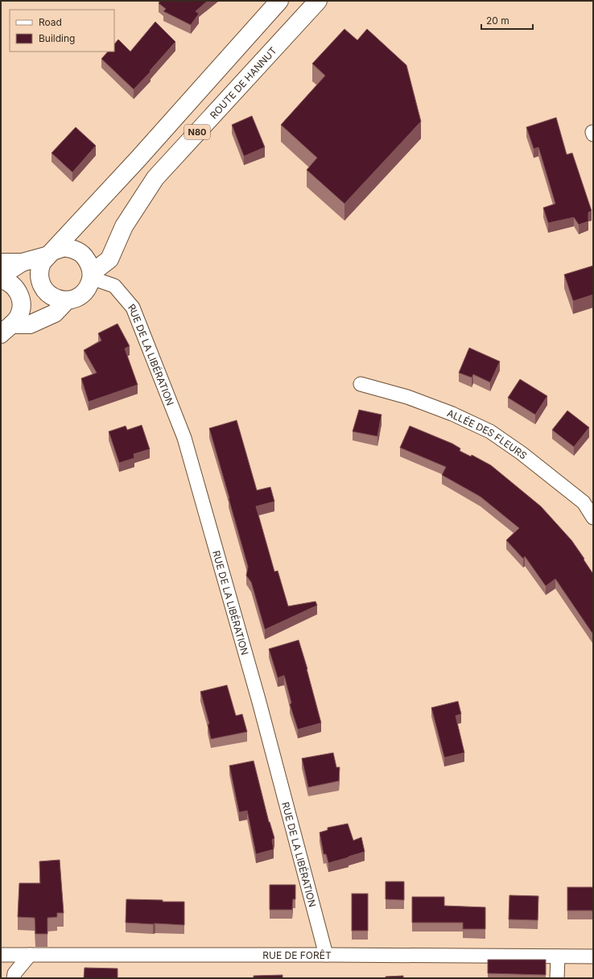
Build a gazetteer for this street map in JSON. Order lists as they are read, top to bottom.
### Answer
{
  "streets": {
    "main road": ["ROUTE DE HANNUT", "N80"],
    "street": ["RUE DE LA LIBÉRATION", "ALLÉE DES FLEURS", "RUE DE FORÊT"]
  },
  "crossings": [
    ["ROUTE DE HANNUT", "N80"],
    ["ROUTE DE HANNUT", "RUE DE LA LIBÉRATION"],
    ["N80", "RUE DE LA LIBÉRATION"],
    ["RUE DE LA LIBÉRATION", "RUE DE FORÊT"]
  ],
  "legend": ["Road", "Building"],
  "scale_bar": "20 m"
}
